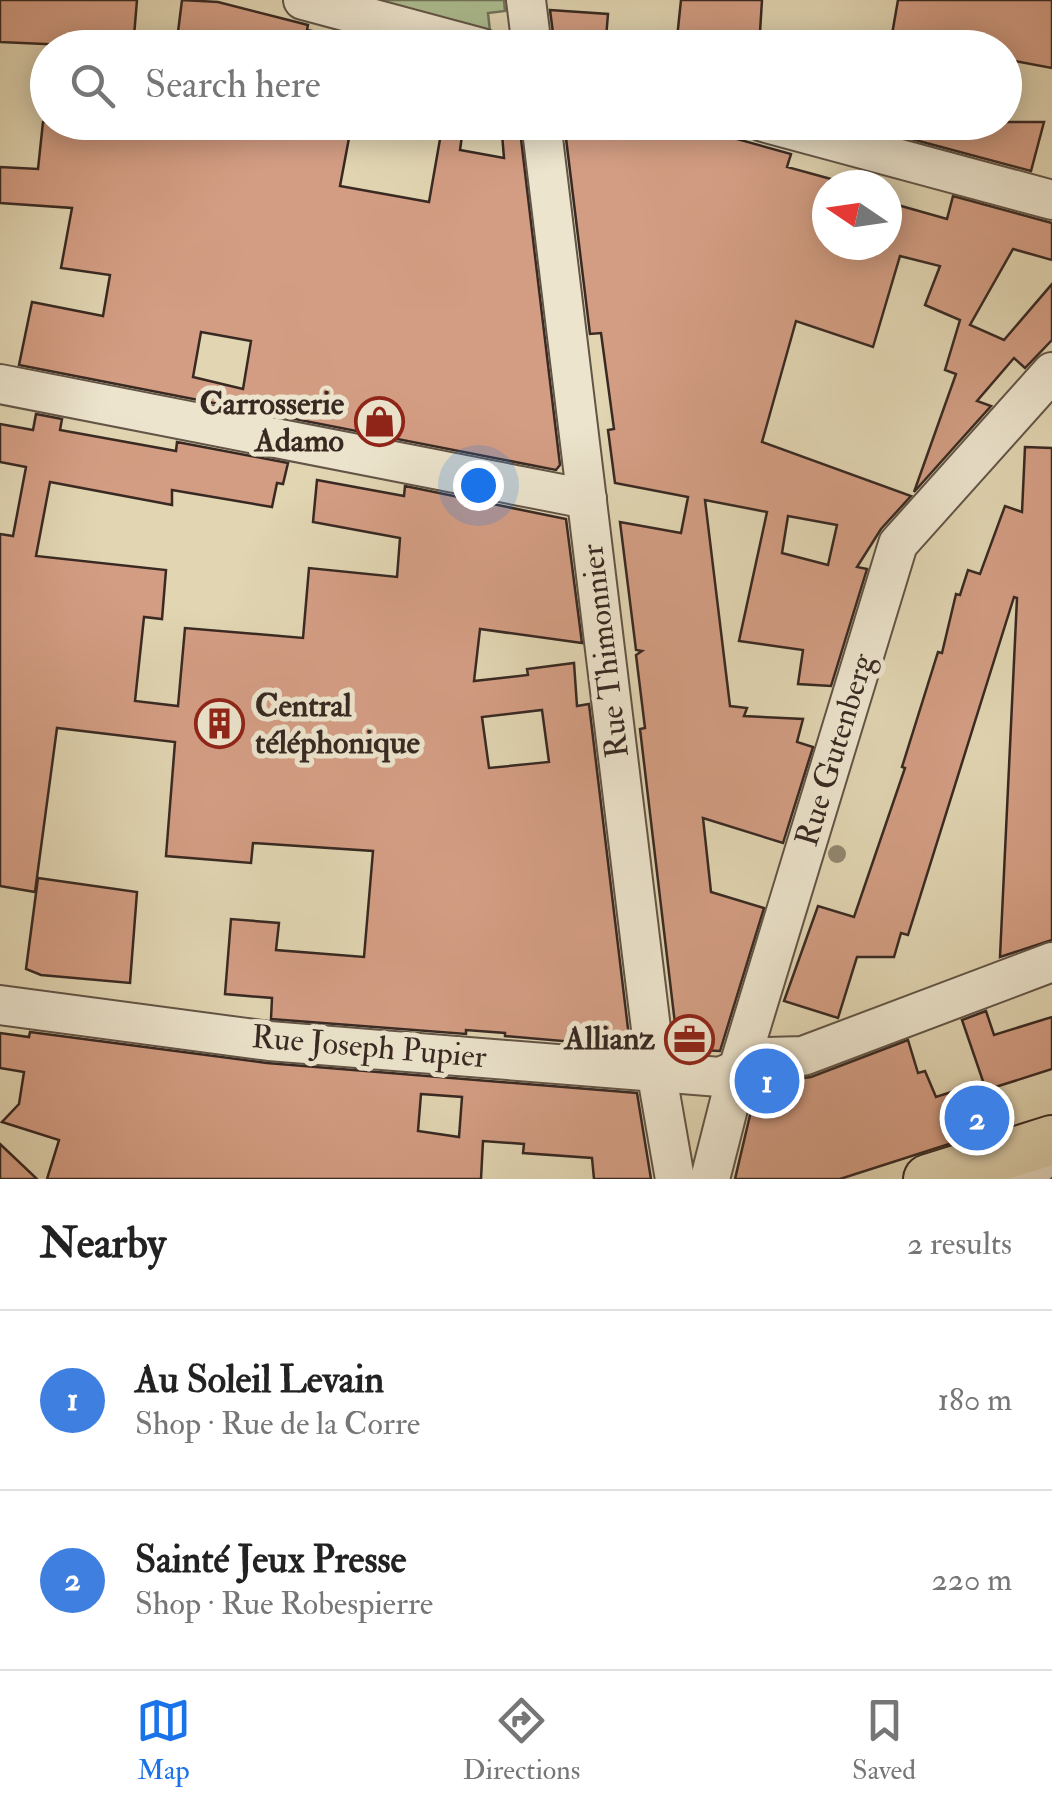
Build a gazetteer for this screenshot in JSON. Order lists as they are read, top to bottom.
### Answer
{
  "streets": {
    "street": ["Rue Thimonnier", "Rue Gutenberg", "Rue Joseph Pupier"]
  },
  "crossings": [
    ["Rue Thimonnier", "Rue Joseph Pupier"],
    ["Rue Gutenberg", "Rue Joseph Pupier"]
  ],
  "places": {
    "shop": ["Carrosserie Adamo"],
    "building": ["Central téléphonique"],
    "office": ["Allianz"]
  },
  "north": "left",
  "page": {
    "search": "Search here",
    "pins": ["1", "2"],
    "heading": ["Nearby", "2 results"],
    "list": [
      {
        "mark": "1",
        "name": "Au Soleil Levain",
        "note": "Shop · Rue de la Corre",
        "value": "180 m"
      },
      {
        "mark": "2",
        "name": "Sainté Jeux Presse",
        "note": "Shop · Rue Robespierre",
        "value": "220 m"
      }
    ],
    "nav": ["Map", "Directions", "Saved"]
  }
}
